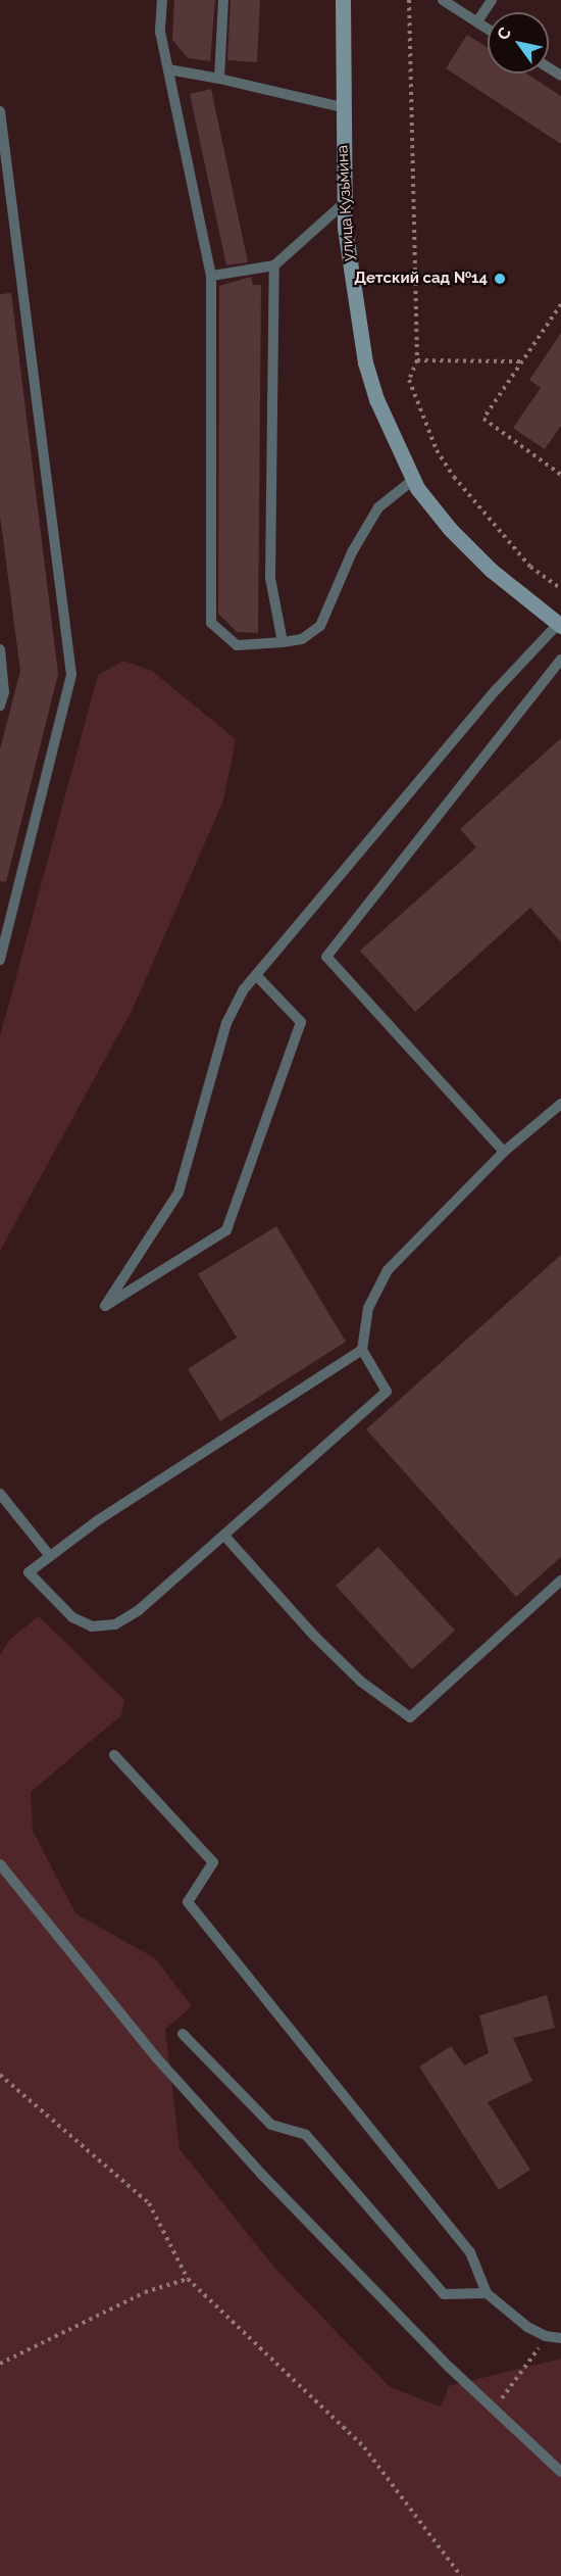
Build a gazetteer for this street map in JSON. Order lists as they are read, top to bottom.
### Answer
{
  "streets": {
    "main road": ["улица Кузьмина"]
  },
  "places": ["Детский сад №14"],
  "north": "top left"
}
